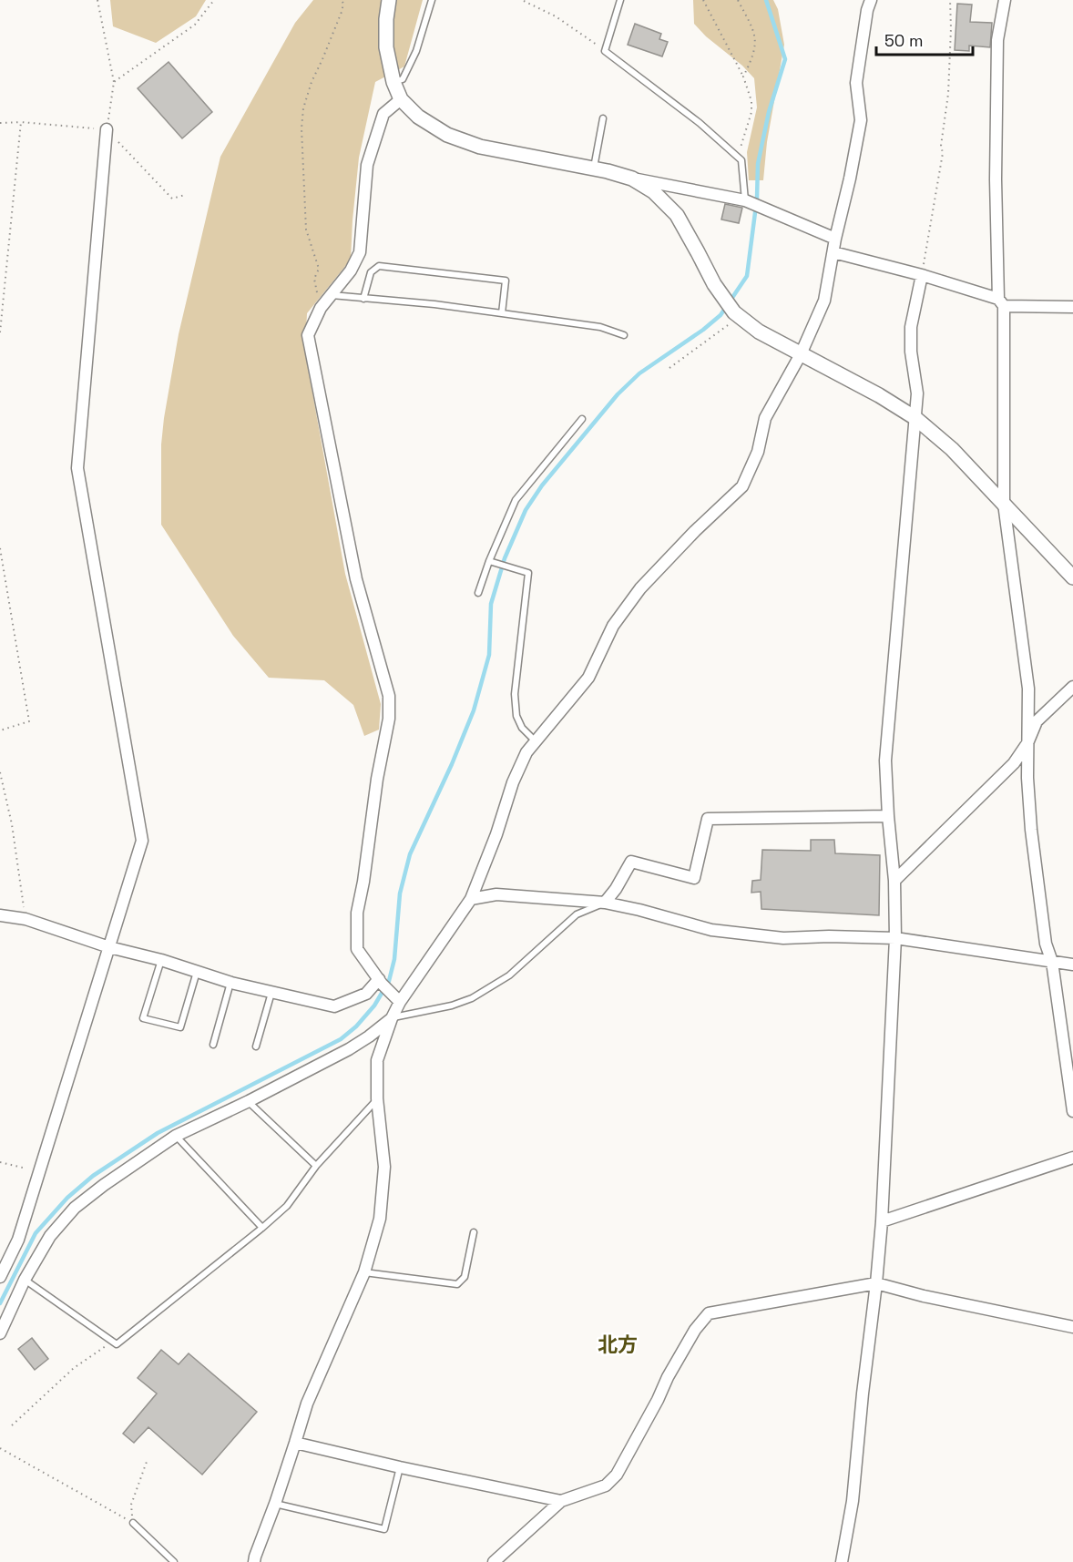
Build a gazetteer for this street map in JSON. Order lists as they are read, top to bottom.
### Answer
{
  "districts": ["北方"],
  "scale_bar": "50 m"
}
